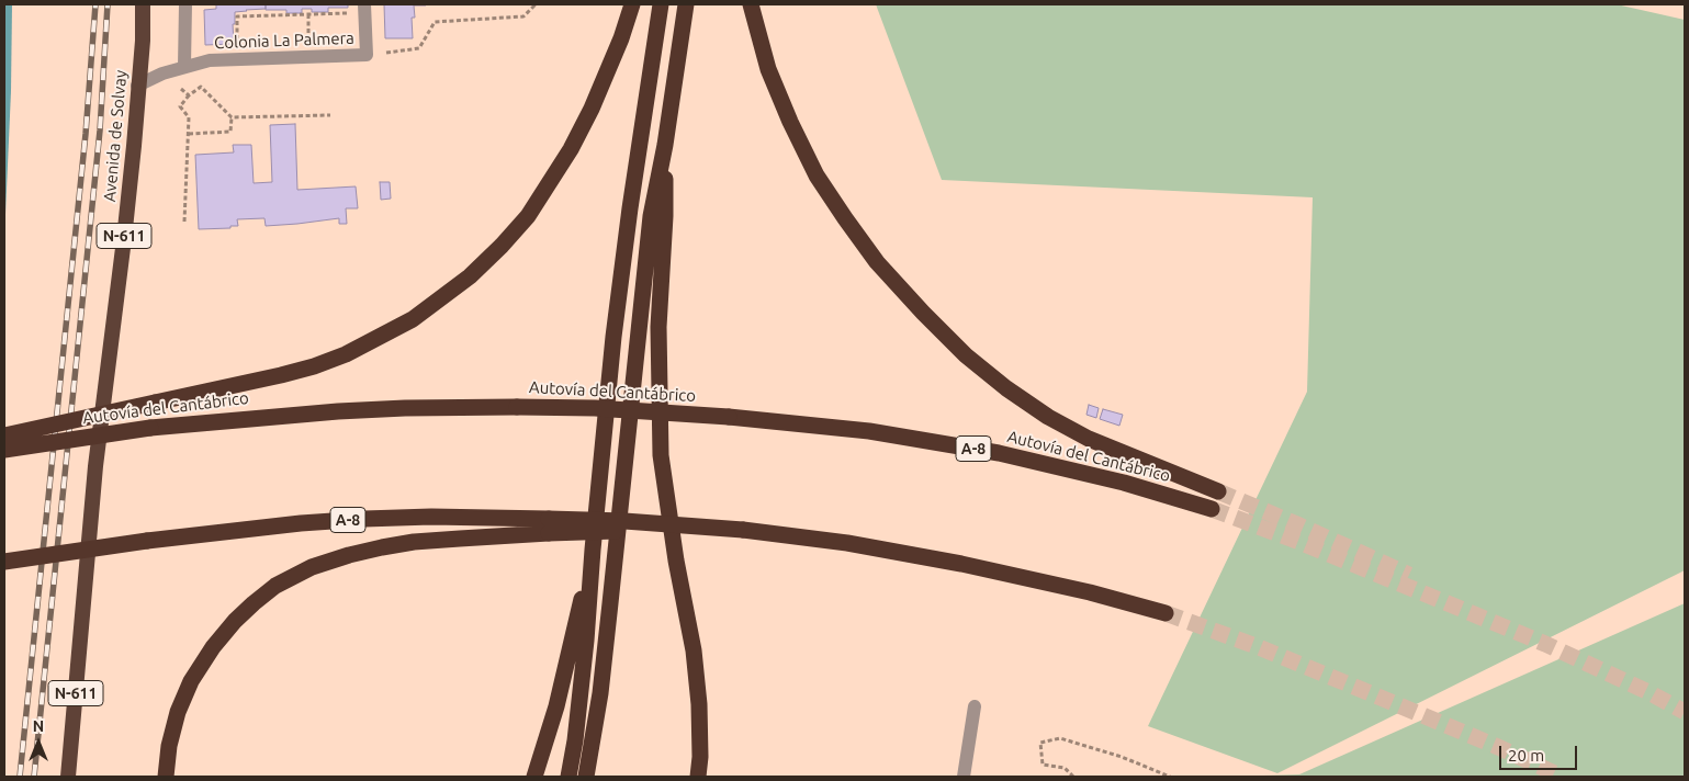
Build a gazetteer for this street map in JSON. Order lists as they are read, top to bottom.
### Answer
{
  "streets": {
    "highway": [
      "Avenida de Solvay",
      "N-611",
      "Autovía del Cantábrico",
      "A-8"
    ],
    "street": ["Colonia La Palmera"]
  },
  "crossings": [
    ["Colonia La Palmera", "Avenida de Solvay"]
  ],
  "scale_bar": "20 m",
  "north": "top"
}
